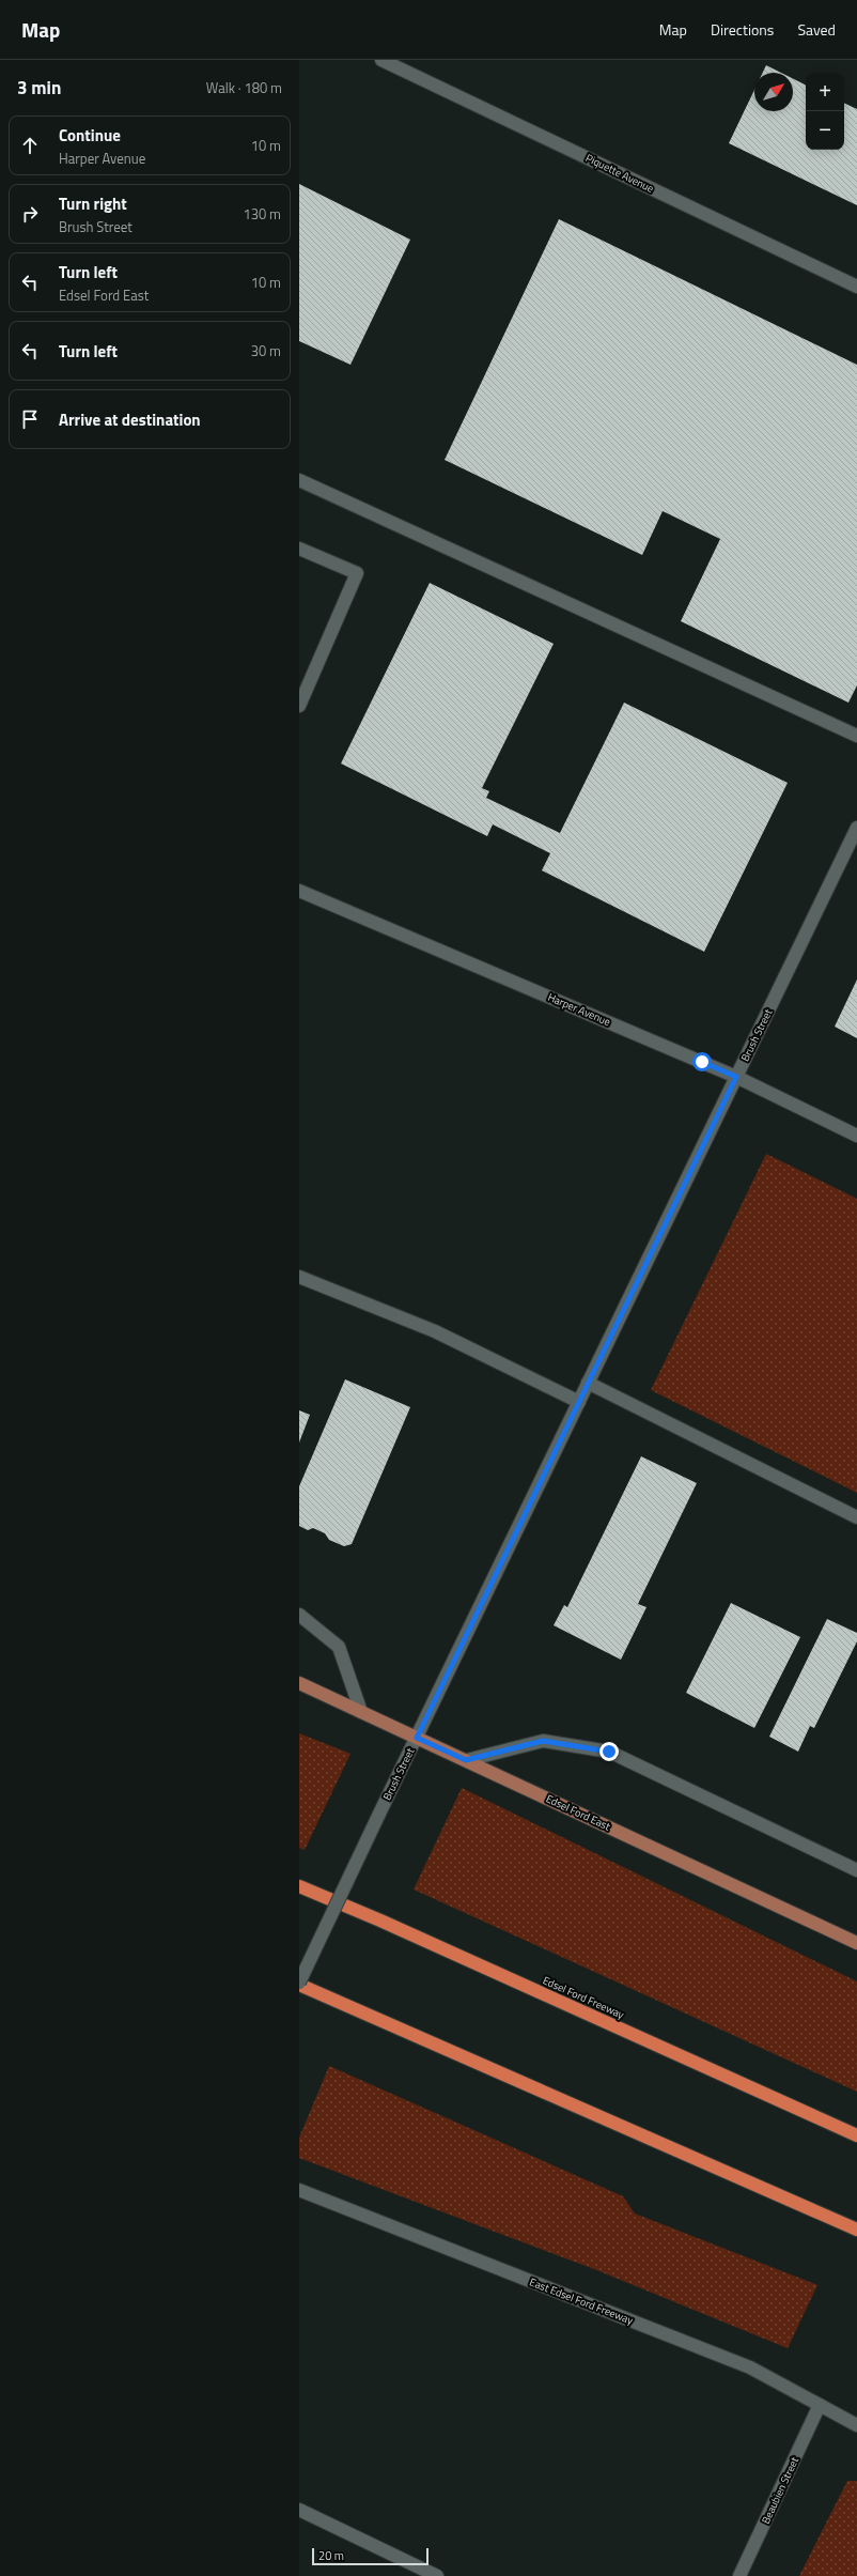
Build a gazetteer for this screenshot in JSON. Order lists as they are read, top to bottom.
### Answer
{
  "streets": {
    "highway": ["Edsel Ford Freeway"],
    "main road": ["Edsel Ford East"],
    "street": [
      "Piquette Avenue",
      "Harper Avenue",
      "Brush Street",
      "East Edsel Ford Freeway",
      "Beaubien Street"
    ]
  },
  "crossings": [
    ["Harper Avenue", "Brush Street"],
    ["Brush Street", "Edsel Ford East"],
    ["East Edsel Ford Freeway", "Beaubien Street"]
  ],
  "scale_bar": "20 m",
  "north": "top right",
  "page": {
    "header": "Map",
    "nav": ["Map", "Directions", "Saved"],
    "heading": ["3 min", "Walk · 180 m"],
    "map_buttons": ["+", "−"],
    "list": [
      ["Continue", "Harper Avenue", "10 m"],
      ["Turn right", "Brush Street", "130 m"],
      ["Turn left", "Edsel Ford East", "10 m"],
      ["Turn left", "30 m"],
      "Arrive at destination"
    ],
    "scale": "20 m"
  }
}
